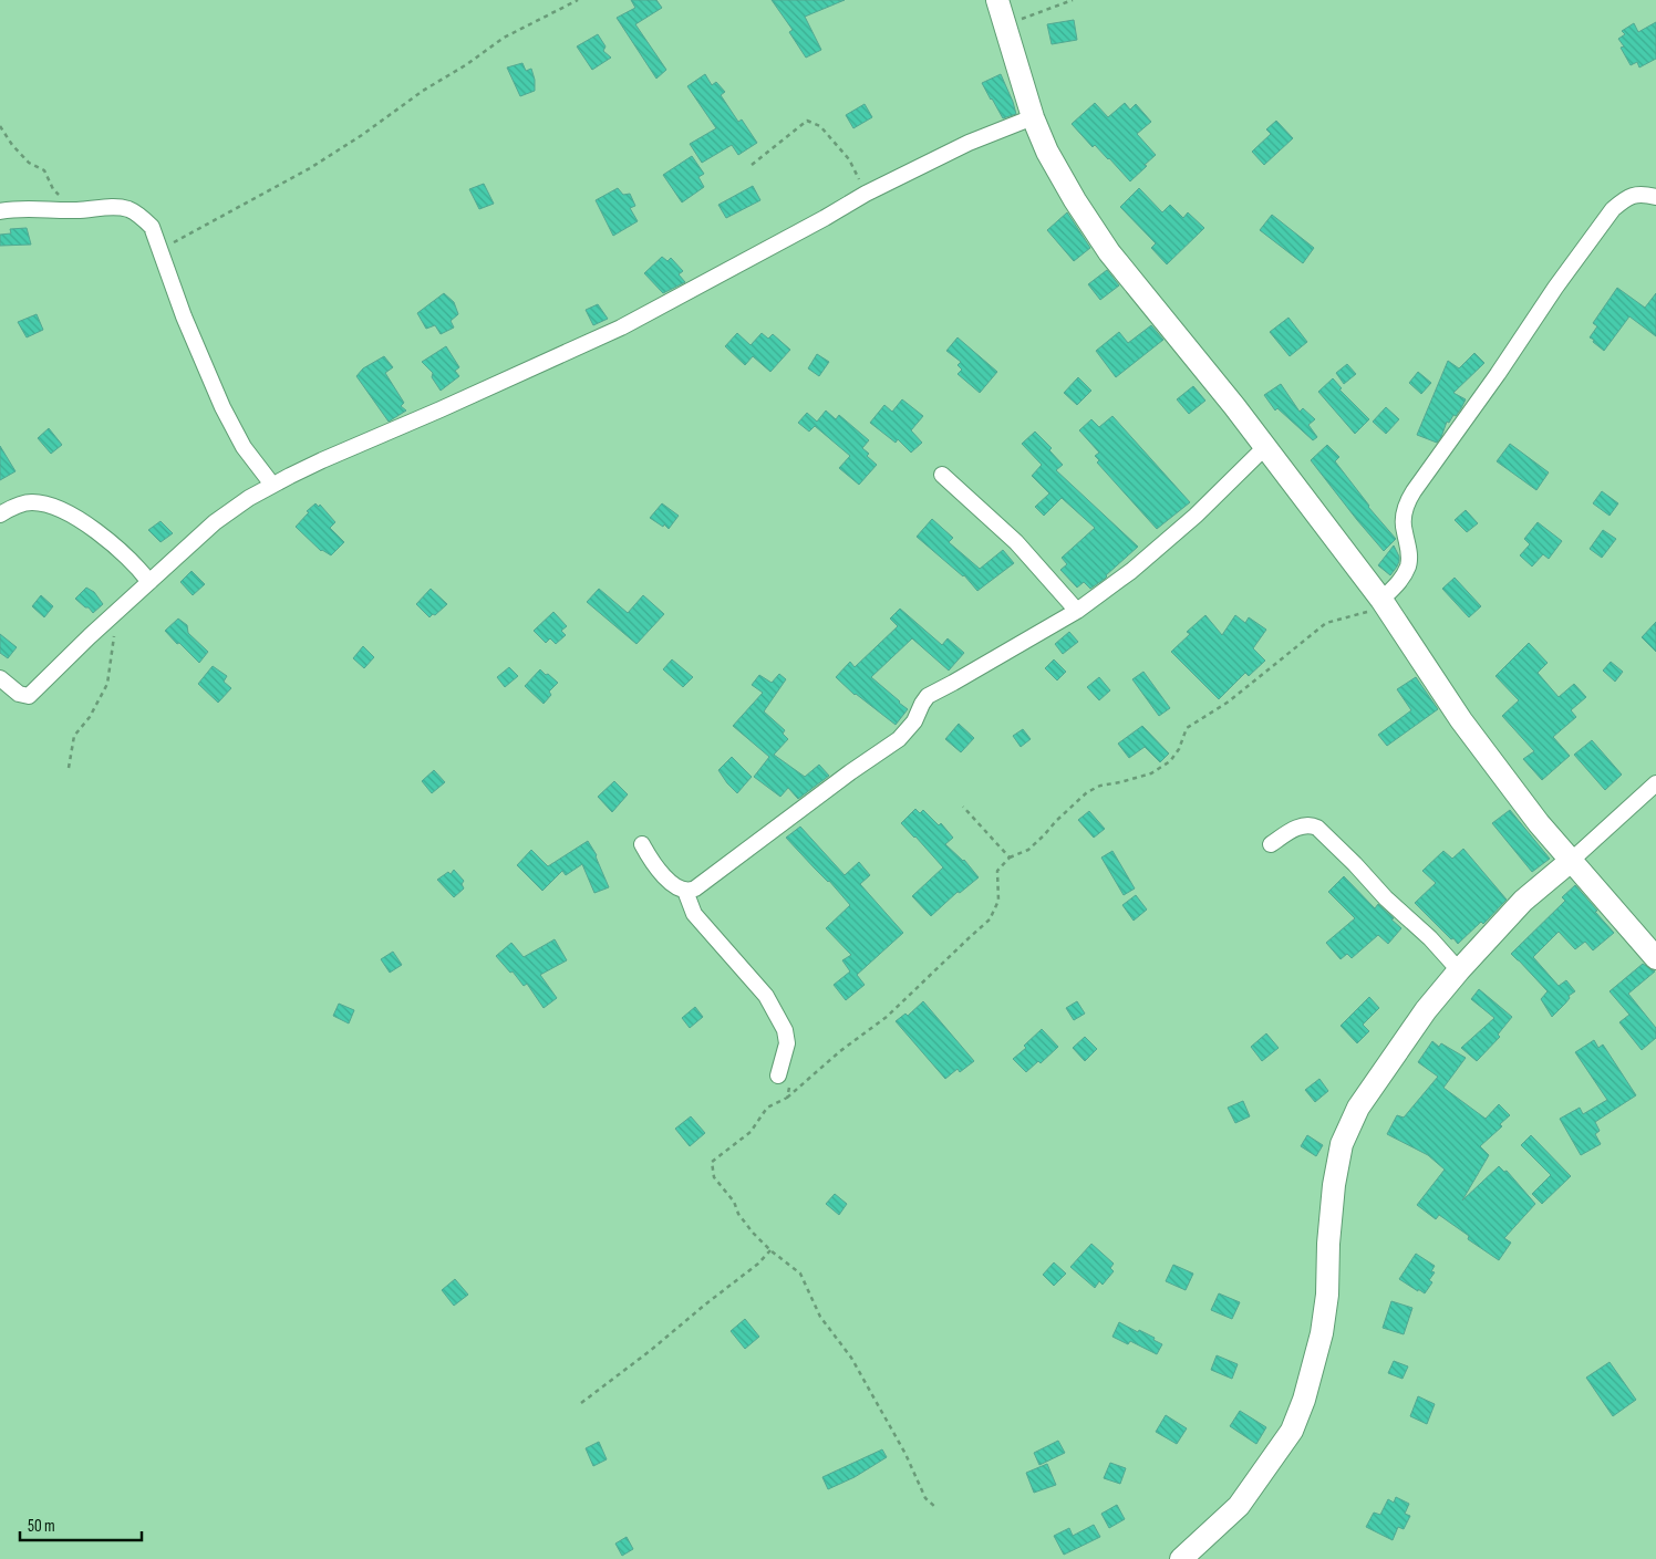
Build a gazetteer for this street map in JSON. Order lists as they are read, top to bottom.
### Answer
{
  "scale_bar": "50 m"
}
